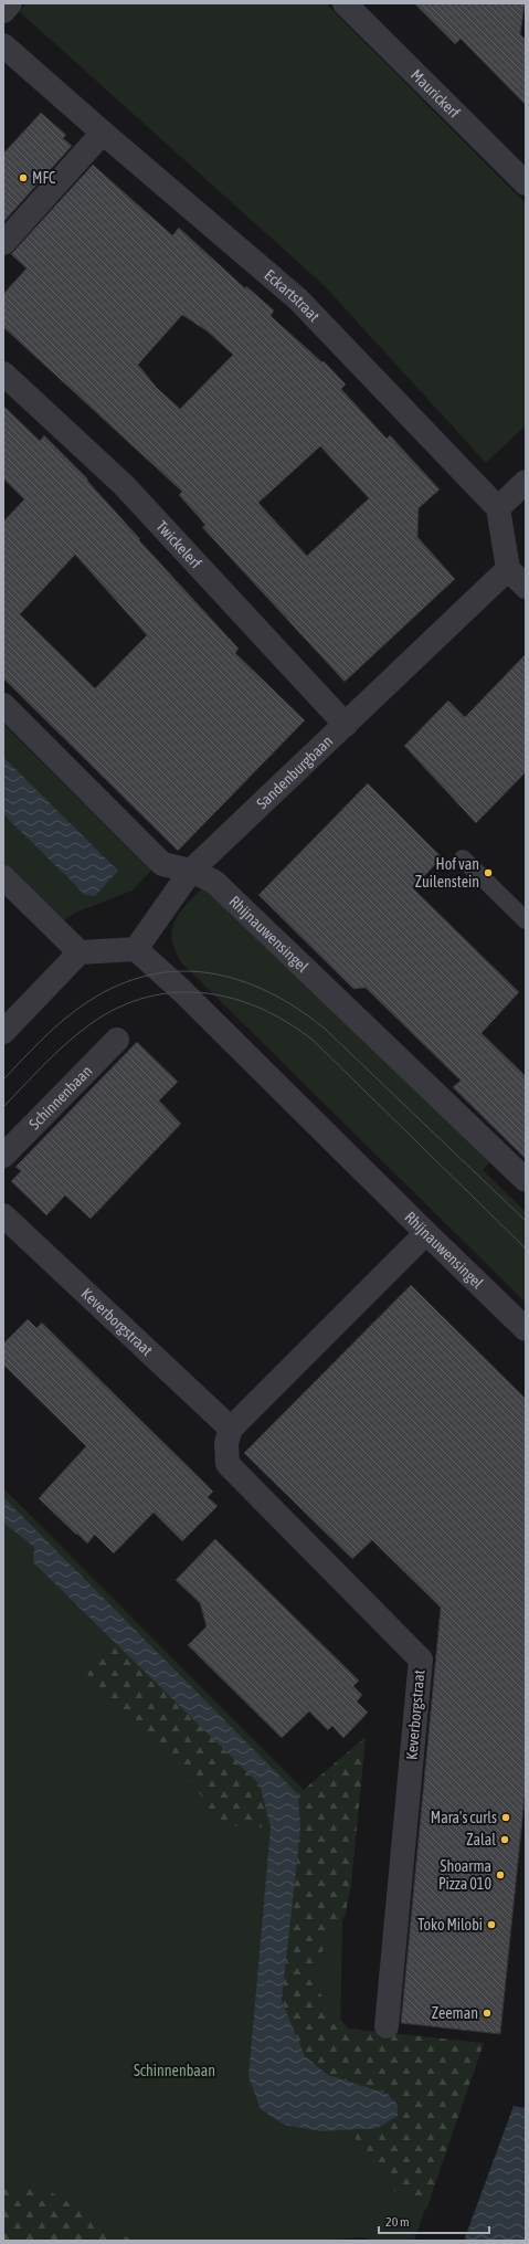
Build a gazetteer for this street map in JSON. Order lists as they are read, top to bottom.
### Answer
{
  "streets": {
    "street": [
      "Maurickerf",
      "Eckartstraat",
      "Twickelerf",
      "Sandenburgbaan",
      "Rhijnauwensingel",
      "Schinnenbaan",
      "Keverborgstraat"
    ]
  },
  "crossings": [
    ["Twickelerf", "Sandenburgbaan"],
    ["Sandenburgbaan", "Rhijnauwensingel"]
  ],
  "parks": ["Schinnenbaan"],
  "places": [
    "MFC",
    "Hof van Zuilenstein",
    "Mara's curls",
    "Zalal",
    "Shoarma Pizza 010",
    "Toko Milobi",
    "Zeeman"
  ],
  "scale_bar": "20 m"
}
